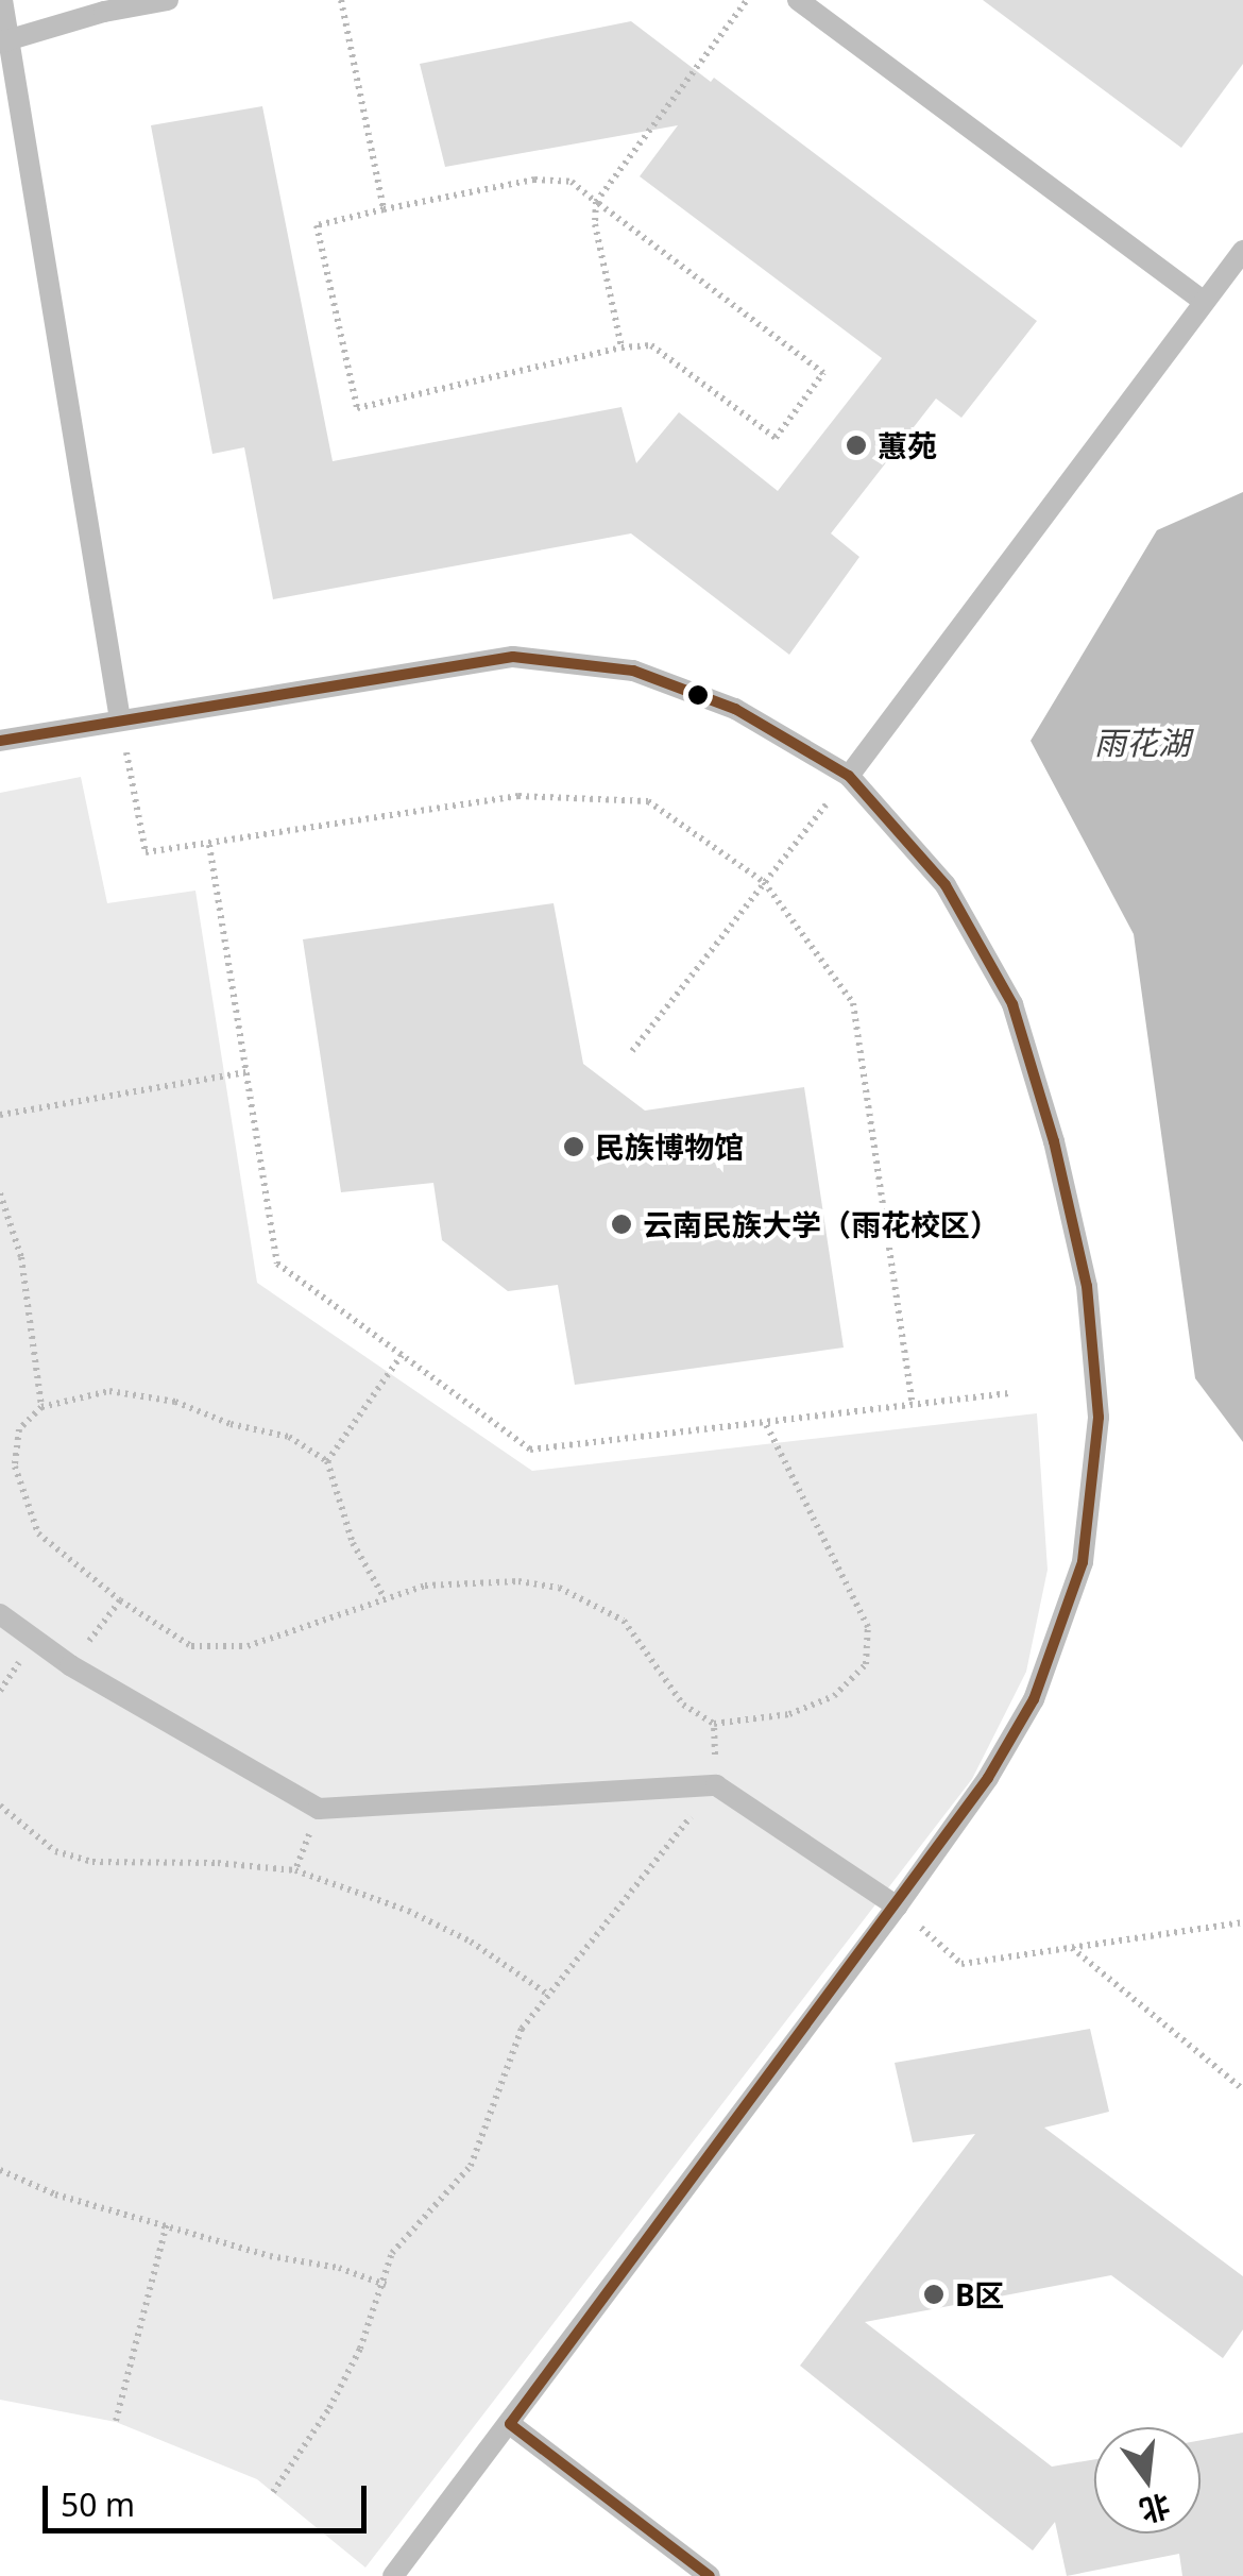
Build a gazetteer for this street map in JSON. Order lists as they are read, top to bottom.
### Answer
{
  "water": ["雨花湖"],
  "places": [
    "蕙苑",
    "民族博物馆",
    "云南民族大学（雨花校区）",
    "B区"
  ],
  "scale_bar": "50 m",
  "north": "bottom"
}
